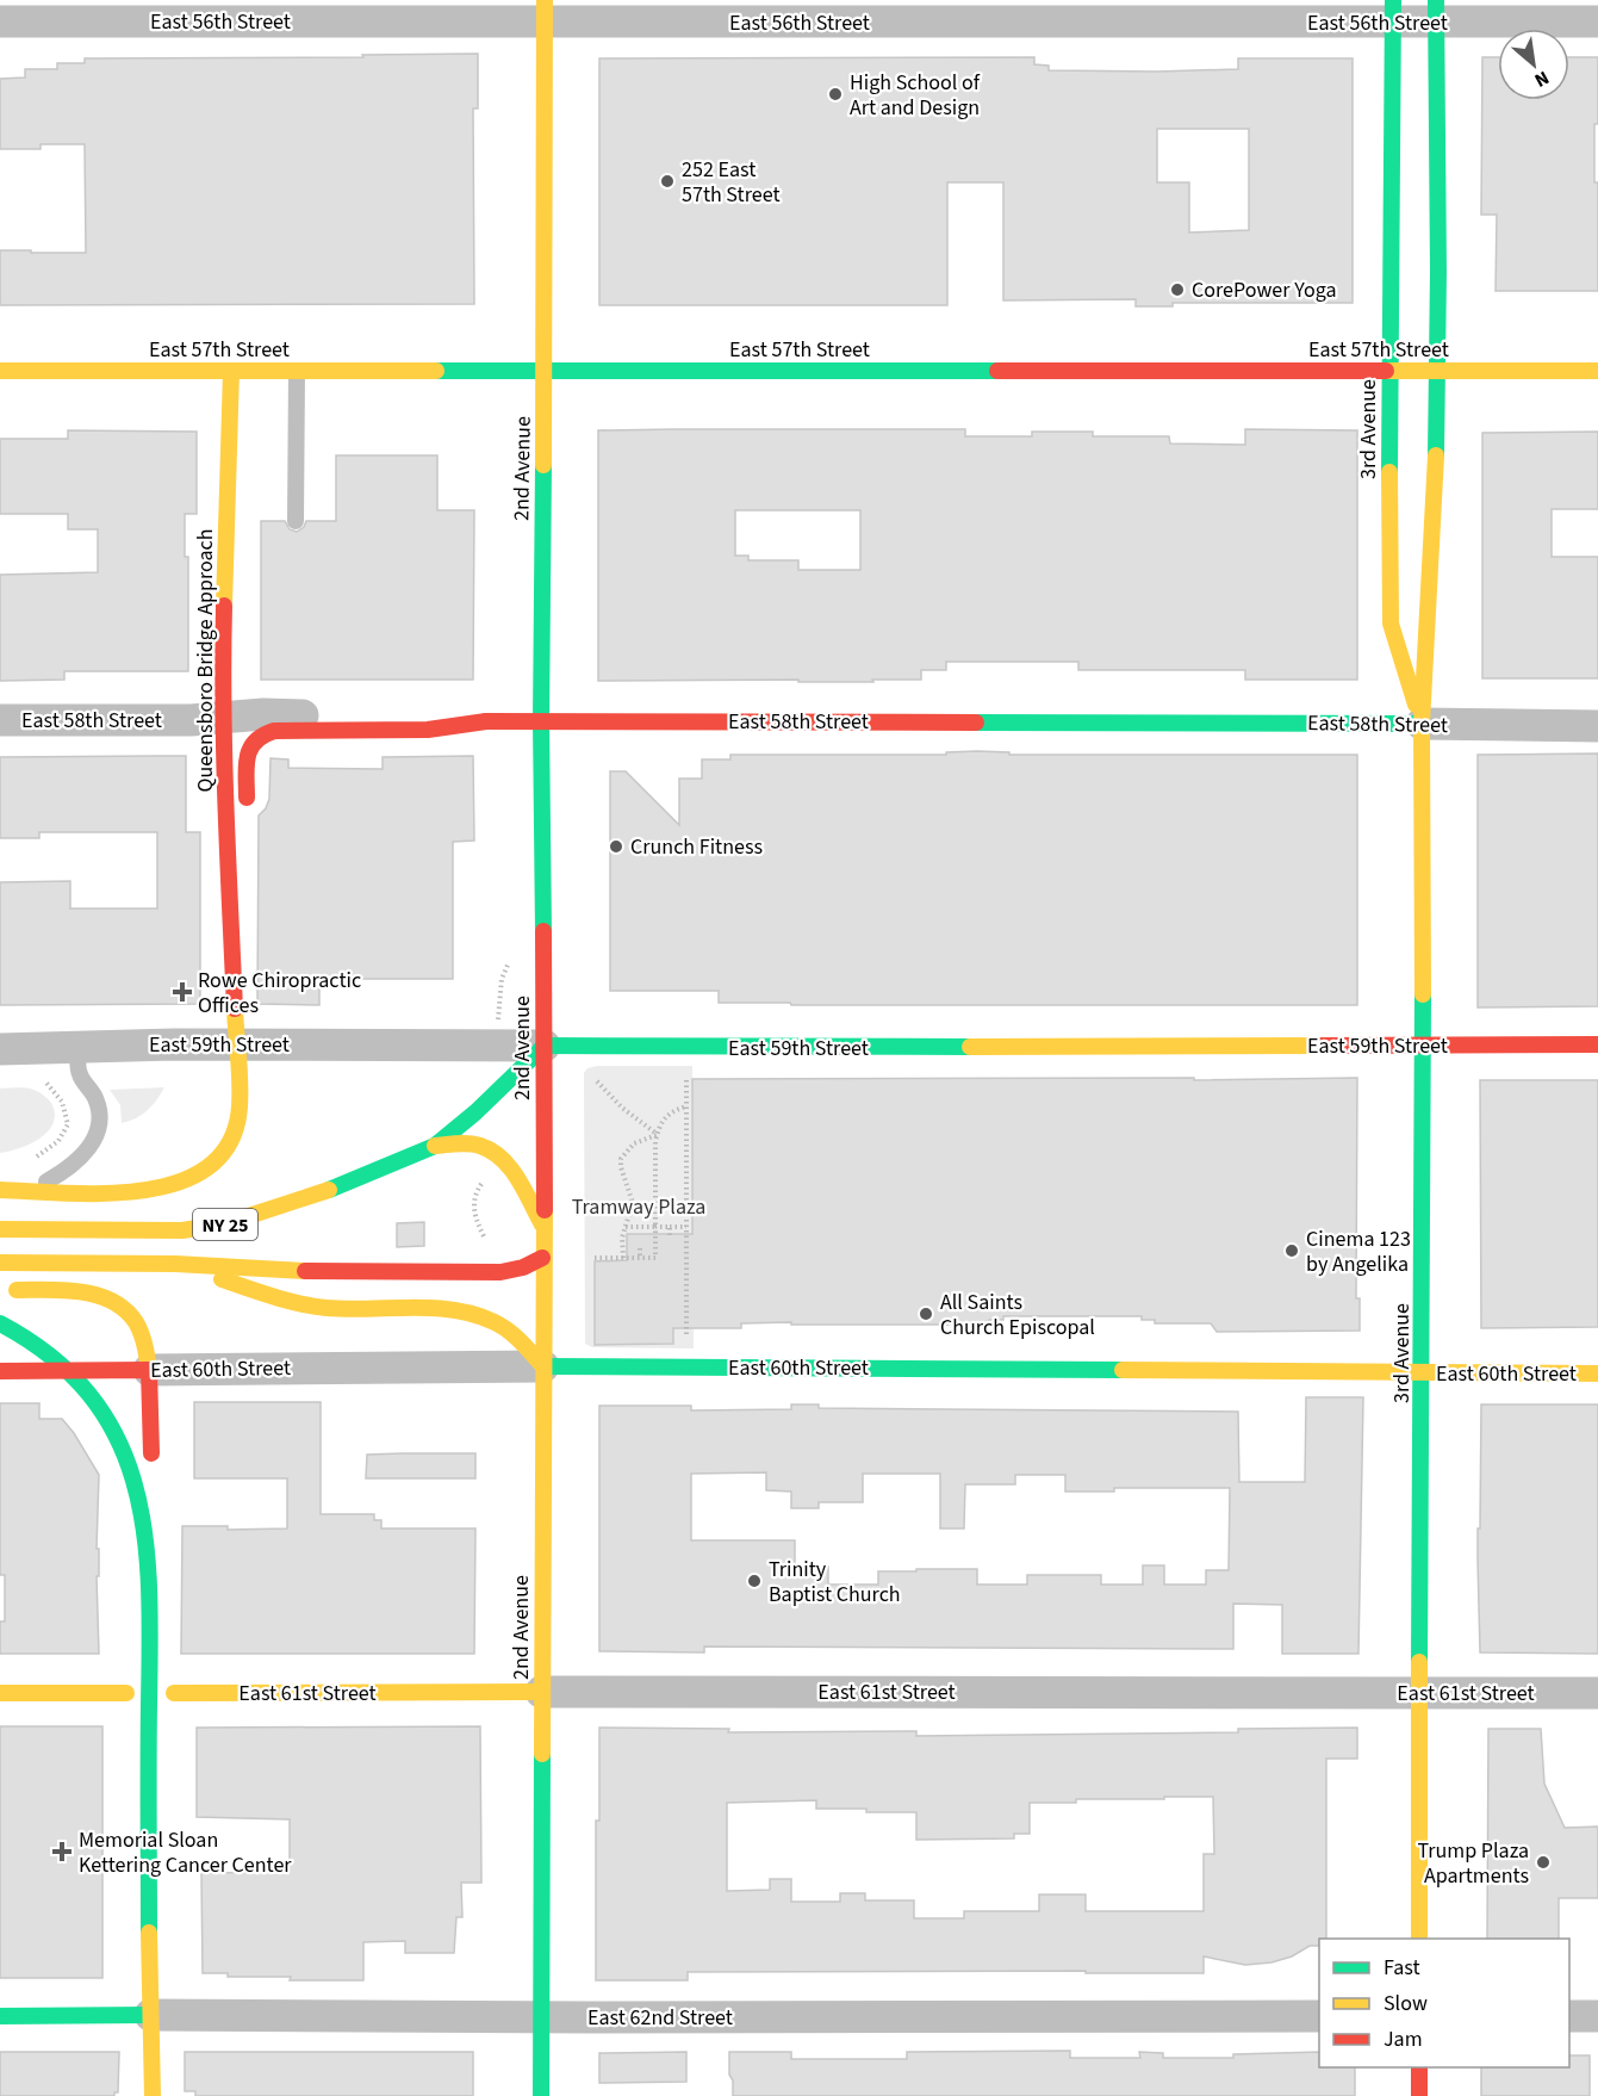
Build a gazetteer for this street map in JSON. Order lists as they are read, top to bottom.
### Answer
{
  "streets": {
    "main road": [
      "East 57th Street",
      "3rd Avenue",
      "2nd Avenue",
      "Queensboro Bridge Approach",
      "East 58th Street",
      "East 59th Street",
      "NY 25",
      "East 60th Street",
      "East 61st Street",
      "East 62nd Street"
    ],
    "street": ["East 56th Street"]
  },
  "crossings": [
    ["East 56th Street", "3rd Avenue"],
    ["East 56th Street", "2nd Avenue"],
    ["East 57th Street", "3rd Avenue"],
    ["East 57th Street", "2nd Avenue"],
    ["East 57th Street", "Queensboro Bridge Approach"],
    ["3rd Avenue", "East 58th Street"],
    ["3rd Avenue", "East 59th Street"],
    ["3rd Avenue", "East 60th Street"],
    ["3rd Avenue", "East 61st Street"],
    ["2nd Avenue", "East 58th Street"],
    ["2nd Avenue", "East 59th Street"],
    ["2nd Avenue", "NY 25"],
    ["2nd Avenue", "East 60th Street"],
    ["2nd Avenue", "East 61st Street"],
    ["2nd Avenue", "East 62nd Street"],
    ["Queensboro Bridge Approach", "East 58th Street"],
    ["East 59th Street", "NY 25"],
    ["NY 25", "East 60th Street"]
  ],
  "parks": ["Tramway Plaza"],
  "places": {
    "other": [
      "High School of Art and Design",
      "252 East 57th Street",
      "CorePower Yoga",
      "Crunch Fitness",
      "Cinema 123 by Angelika",
      "All Saints Church Episcopal",
      "Trinity Baptist Church",
      "Trump Plaza Apartments"
    ],
    "health": ["Rowe Chiropractic Offices", "Memorial Sloan Kettering Cancer Center"]
  },
  "legend": ["Fast", "Slow", "Jam"],
  "north": "bottom right"
}
